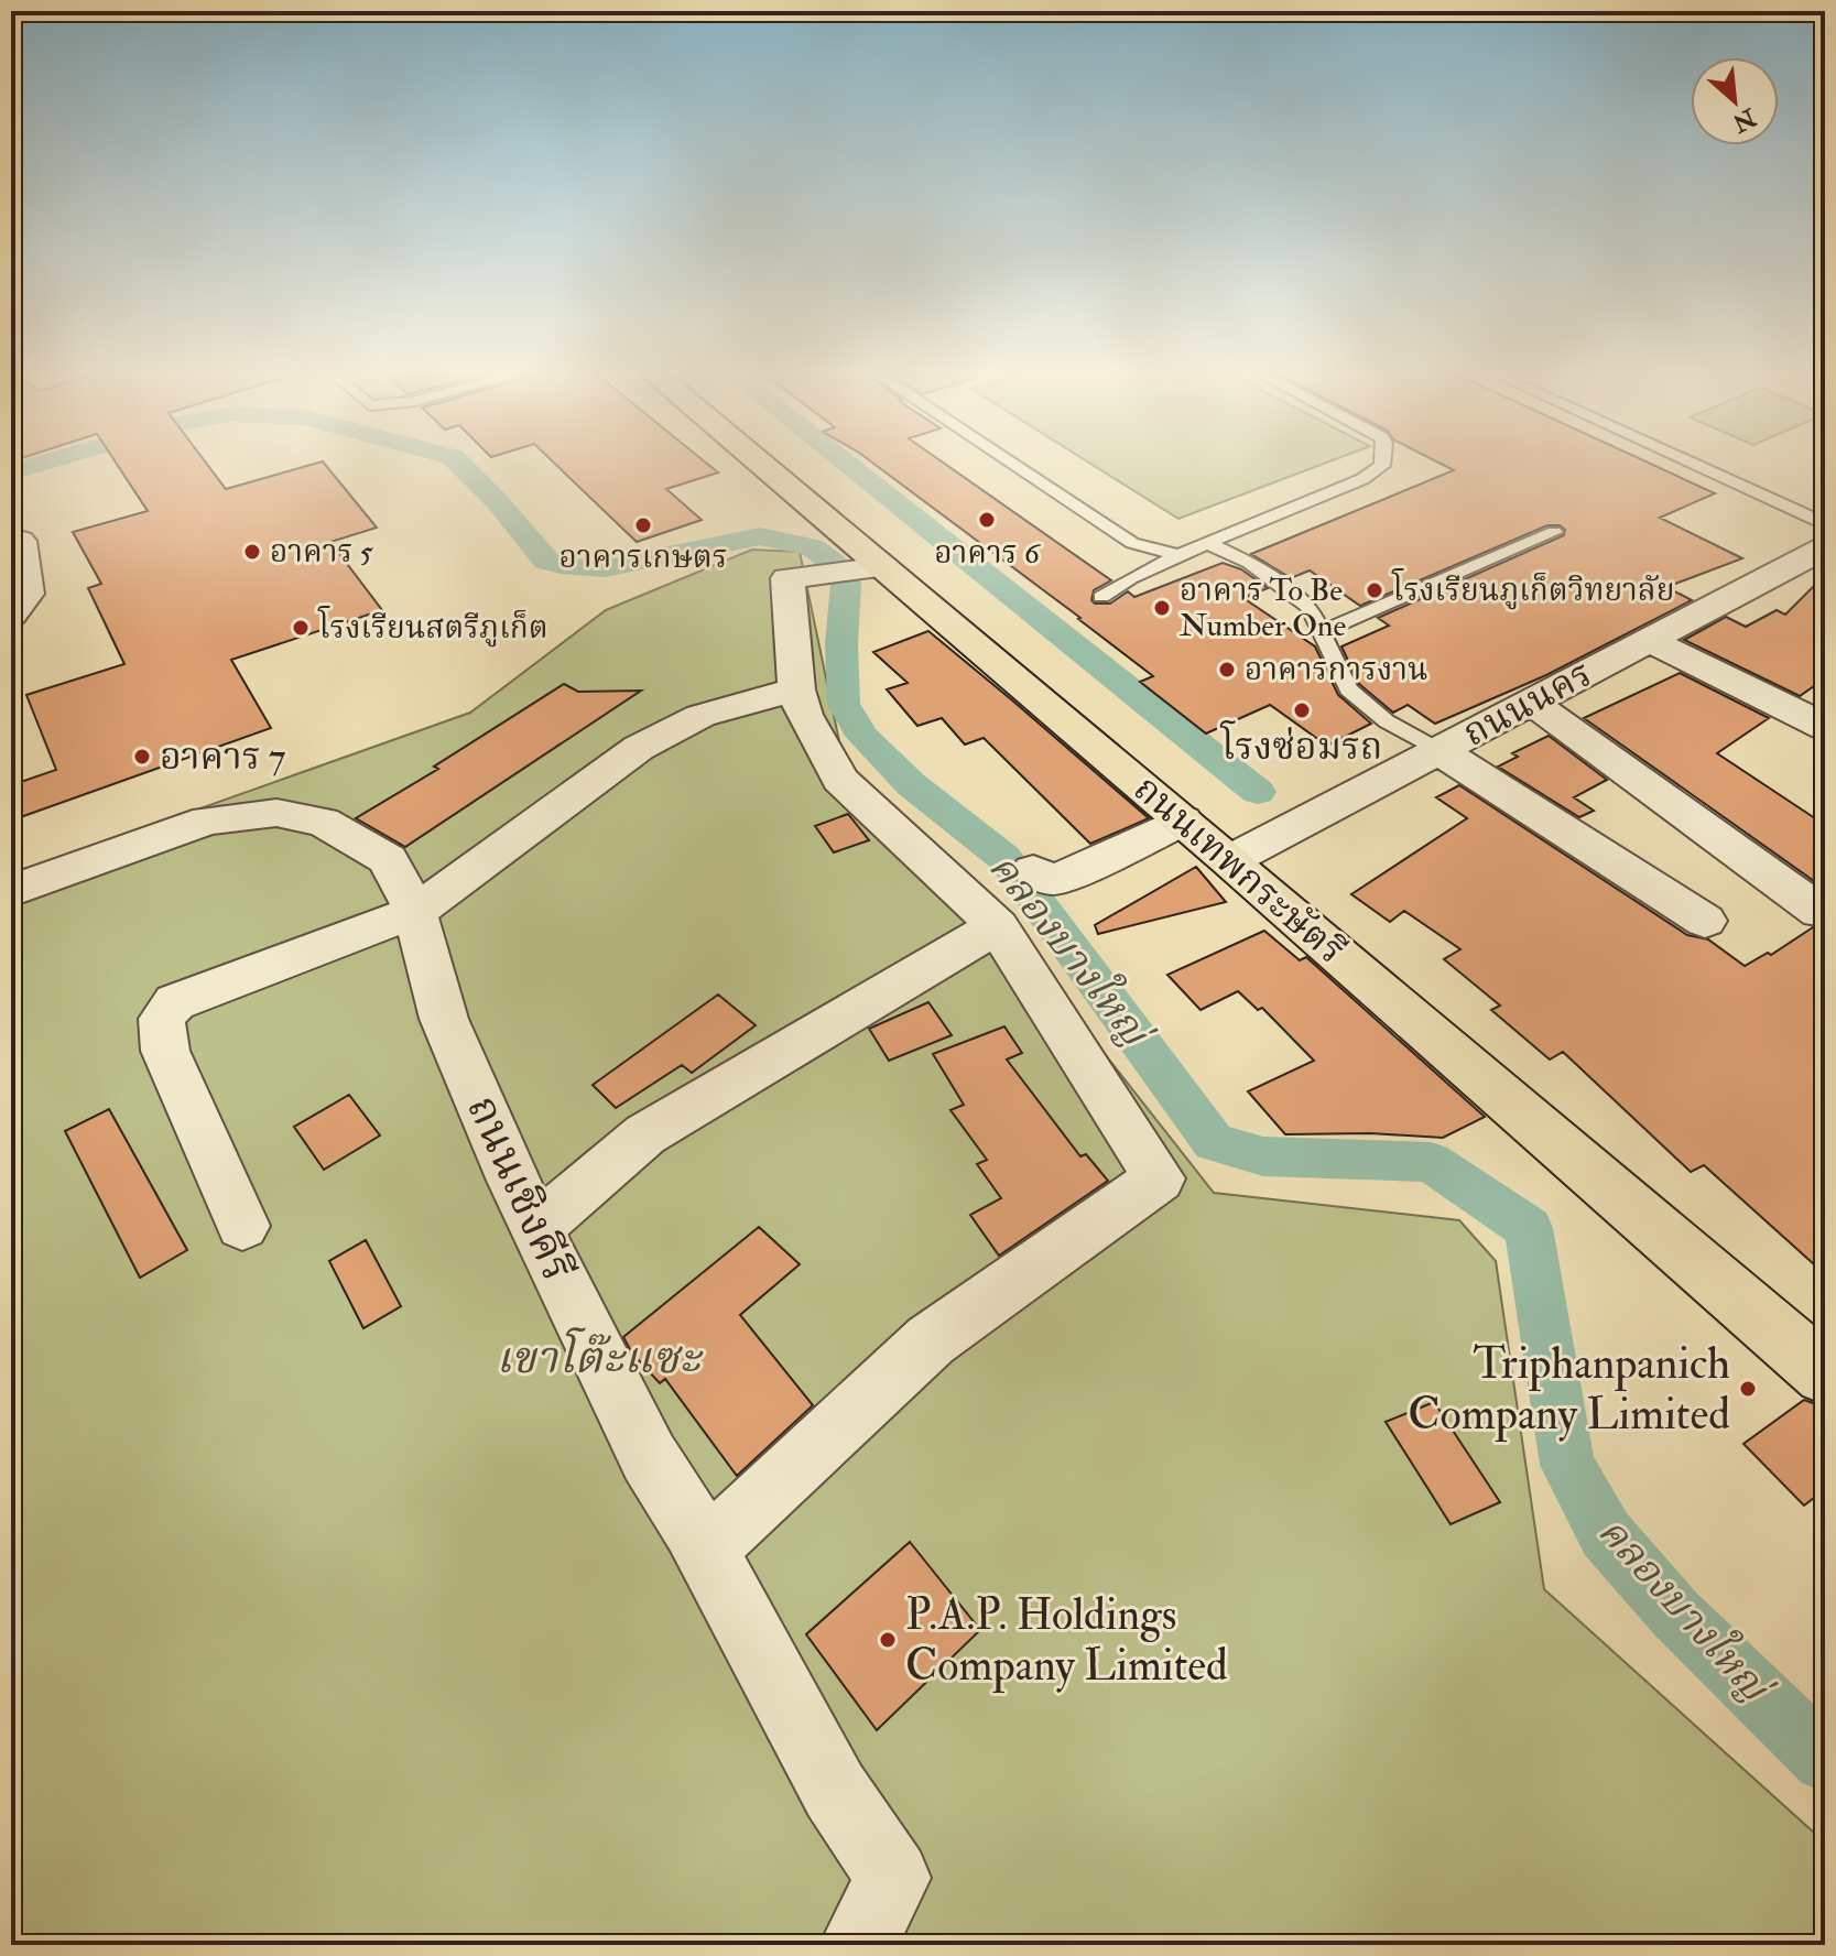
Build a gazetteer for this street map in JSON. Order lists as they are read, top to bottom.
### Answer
{
  "streets": {
    "main road": ["ถนนเทพกระษัตรี"],
    "street": ["ถนนนคร", "ถนนเชิงคีรี"]
  },
  "crossings": [
    ["ถนนนคร", "ถนนเทพกระษัตรี"]
  ],
  "water": ["คลองบางใหญ่"],
  "parks": ["เขาโต๊ะแซะ"],
  "places": [
    "อาคาร 6",
    "อาคารเกษตร",
    "อาคาร 5",
    "โรงเรียนภูเก็ตวิทยาลัย",
    "อาคาร To Be Number One",
    "โรงเรียนสตรีภูเก็ต",
    "อาคารการงาน",
    "โรงซ่อมรถ",
    "อาคาร 7",
    "Triphanpanich Company Limited",
    "P.A.P. Holdings Company Limited"
  ],
  "north": "bottom right"
}
